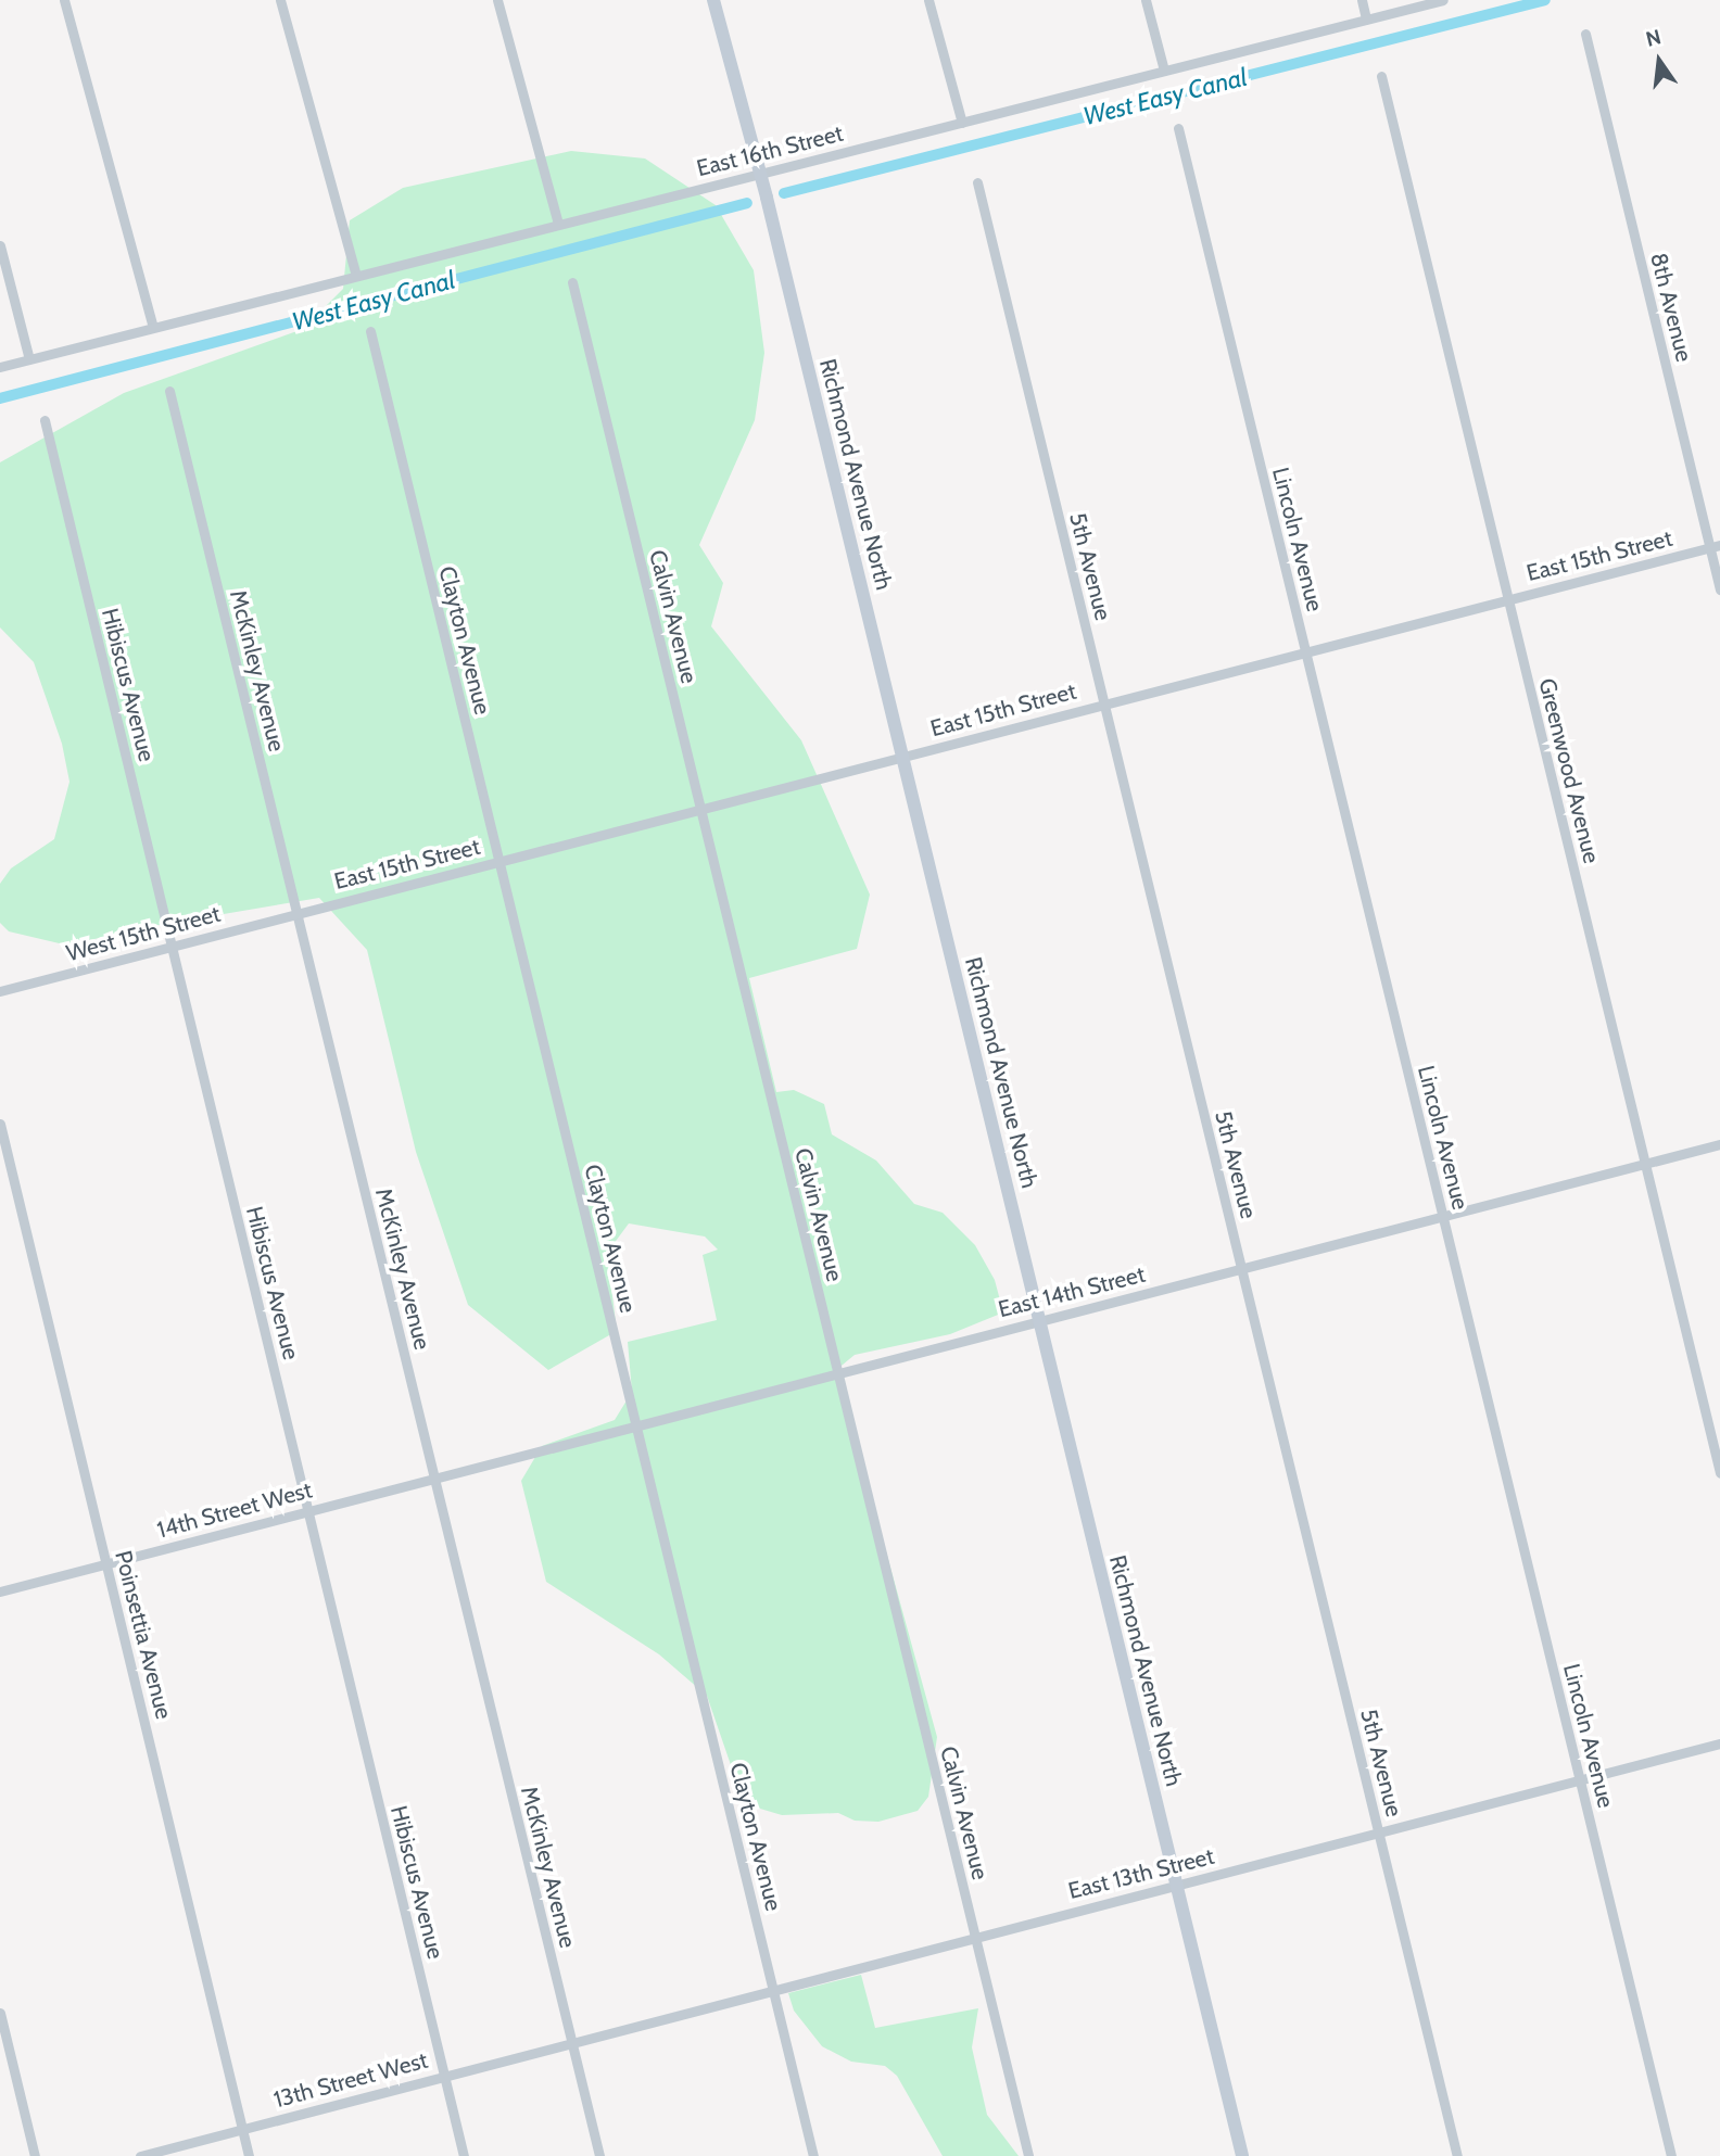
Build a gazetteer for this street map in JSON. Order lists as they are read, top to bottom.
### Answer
{
  "streets": {
    "street": [
      "East 16th Street",
      "8th Avenue",
      "Richmond Avenue North",
      "Lincoln Avenue",
      "East 15th Street",
      "5th Avenue",
      "Calvin Avenue",
      "Clayton Avenue",
      "McKinley Avenue",
      "Hibiscus Avenue",
      "Greenwood Avenue",
      "West 15th Street",
      "East 14th Street",
      "14th Street West",
      "Poinsettia Avenue",
      "East 13th Street",
      "13th Street West"
    ]
  },
  "crossings": [
    ["East 16th Street", "Richmond Avenue North"],
    ["8th Avenue", "East 15th Street"],
    ["Richmond Avenue North", "East 15th Street"],
    ["Richmond Avenue North", "East 14th Street"],
    ["Richmond Avenue North", "East 13th Street"],
    ["Lincoln Avenue", "East 15th Street"],
    ["Lincoln Avenue", "East 14th Street"],
    ["Lincoln Avenue", "East 13th Street"],
    ["East 15th Street", "5th Avenue"],
    ["East 15th Street", "Calvin Avenue"],
    ["East 15th Street", "Clayton Avenue"],
    ["East 15th Street", "McKinley Avenue"],
    ["East 15th Street", "Greenwood Avenue"],
    ["East 15th Street", "West 15th Street"],
    ["5th Avenue", "East 14th Street"],
    ["5th Avenue", "East 13th Street"],
    ["Calvin Avenue", "East 14th Street"],
    ["Calvin Avenue", "East 13th Street"],
    ["Clayton Avenue", "East 14th Street"],
    ["Clayton Avenue", "East 13th Street"],
    ["McKinley Avenue", "West 15th Street"],
    ["McKinley Avenue", "East 14th Street"],
    ["McKinley Avenue", "14th Street West"],
    ["McKinley Avenue", "East 13th Street"],
    ["McKinley Avenue", "13th Street West"],
    ["Hibiscus Avenue", "West 15th Street"],
    ["Hibiscus Avenue", "14th Street West"],
    ["Hibiscus Avenue", "13th Street West"],
    ["Greenwood Avenue", "East 14th Street"],
    ["East 14th Street", "14th Street West"],
    ["14th Street West", "Poinsettia Avenue"],
    ["Poinsettia Avenue", "13th Street West"],
    ["East 13th Street", "13th Street West"]
  ],
  "water": ["West Easy Canal"],
  "north": "top"
}
